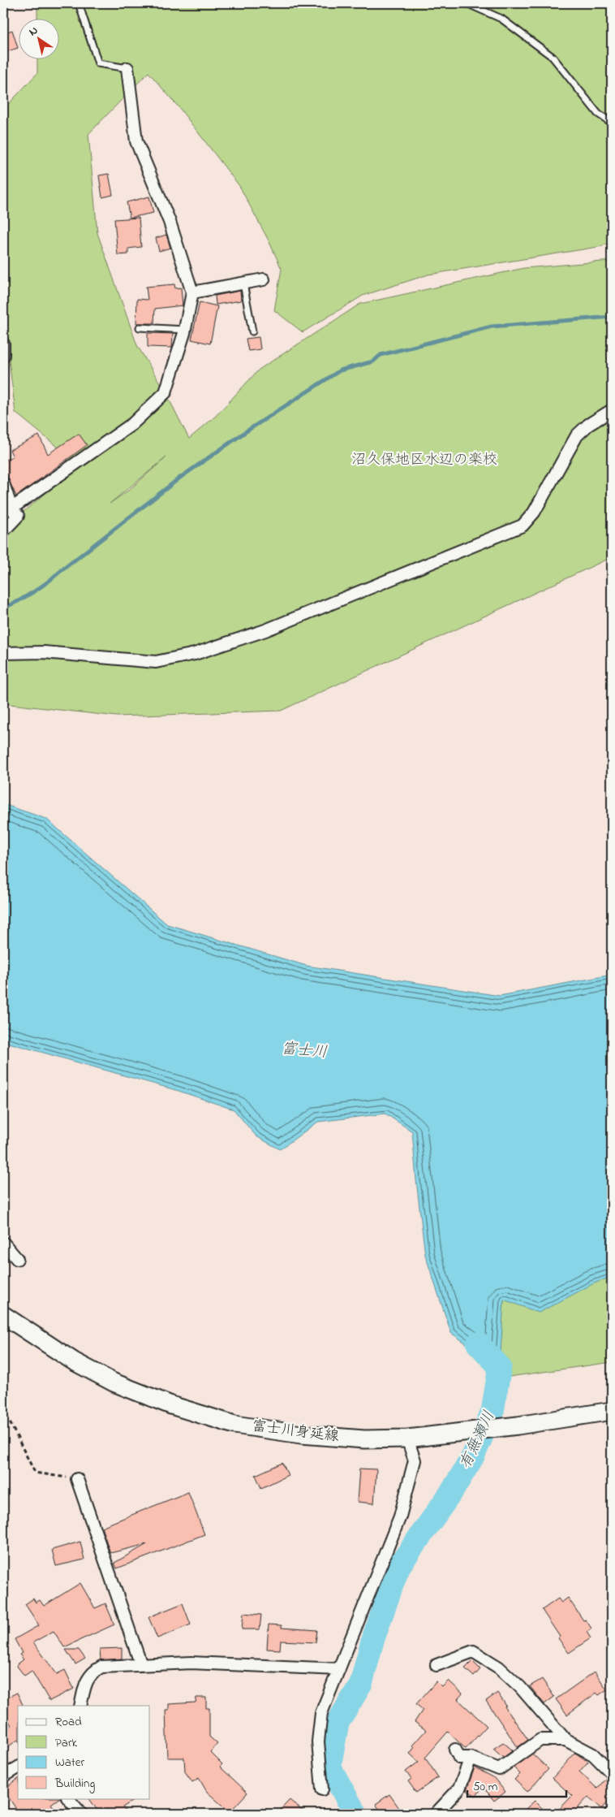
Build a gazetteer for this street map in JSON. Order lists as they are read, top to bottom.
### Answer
{
  "streets": {
    "main road": ["富士川身延線"]
  },
  "water": ["富士川", "有無瀬川"],
  "parks": ["沼久保地区水辺の楽校"],
  "legend": [
    "Road",
    "Park",
    "Water",
    "Building"
  ],
  "scale_bar": "50 m",
  "north": "top left"
}
